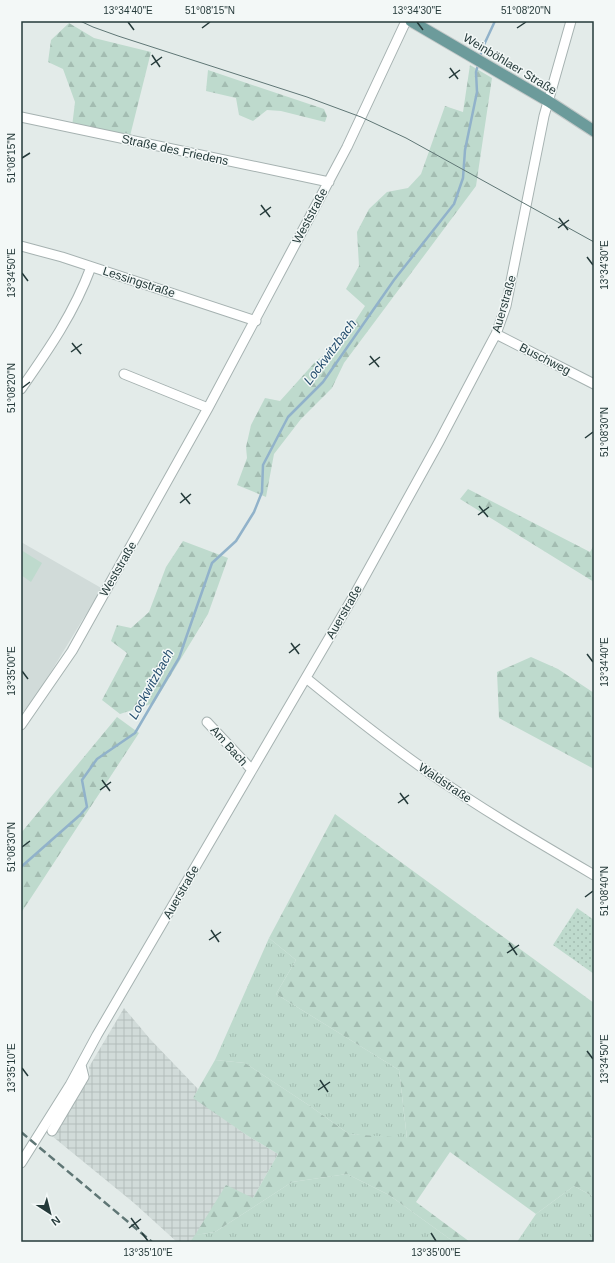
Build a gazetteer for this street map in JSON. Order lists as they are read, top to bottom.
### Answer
{
  "streets": {
    "main road": ["Weinböhlaer Straße"],
    "street": [
      "Straße des Friedens",
      "Weststraße",
      "Lessingstraße",
      "Auerstraße",
      "Buschweg",
      "Am Bach",
      "Waldstraße"
    ]
  },
  "crossings": [
    ["Weinböhlaer Straße", "Auerstraße"],
    ["Straße des Friedens", "Weststraße"],
    ["Weststraße", "Lessingstraße"],
    ["Auerstraße", "Buschweg"],
    ["Auerstraße", "Am Bach"],
    ["Auerstraße", "Waldstraße"]
  ],
  "water": ["Lockwitzbach"],
  "north": "bottom right",
  "coordinates": [
    "13°34'40\"E",
    "51°08'15\"N",
    "13°34'30\"E",
    "51°08'20\"N",
    "13°34'50\"E",
    "51°08'30\"N",
    "13°35'00\"E",
    "51°08'40\"N",
    "13°35'10\"E"
  ]
}
